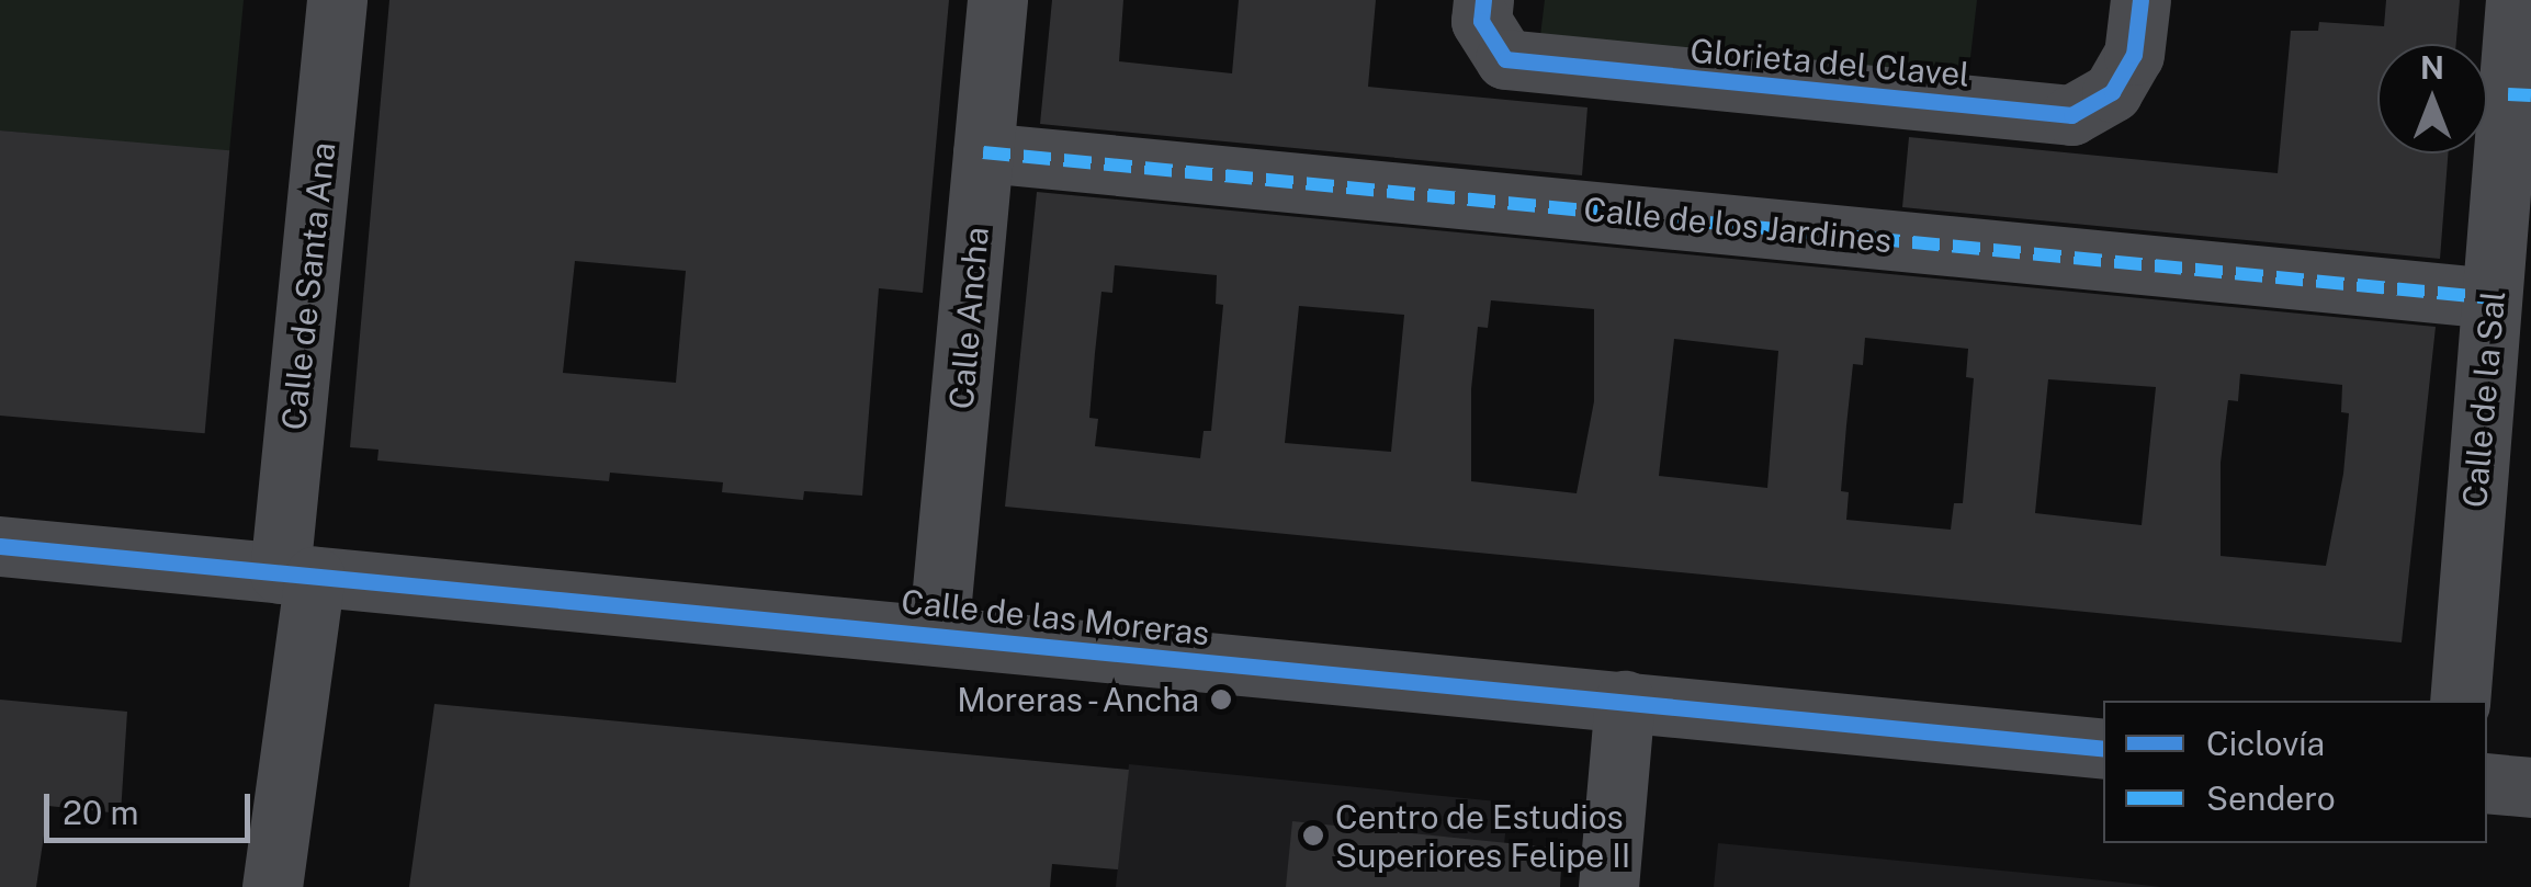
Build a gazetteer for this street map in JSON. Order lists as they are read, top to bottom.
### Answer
{
  "streets": {
    "street": [
      "Glorieta del Clavel",
      "Calle de los Jardines",
      "Calle de Santa Ana",
      "Calle Ancha",
      "Calle de la Sal",
      "Calle de las Moreras"
    ]
  },
  "crossings": [
    ["Calle de los Jardines", "Calle Ancha"],
    ["Calle de los Jardines", "Calle de la Sal"],
    ["Calle de Santa Ana", "Calle de las Moreras"],
    ["Calle Ancha", "Calle de las Moreras"]
  ],
  "places": ["Moreras - Ancha", "Centro de Estudios Superiores Felipe II"],
  "legend": ["Ciclovía", "Sendero"],
  "scale_bar": "20 m",
  "north": "top"
}
